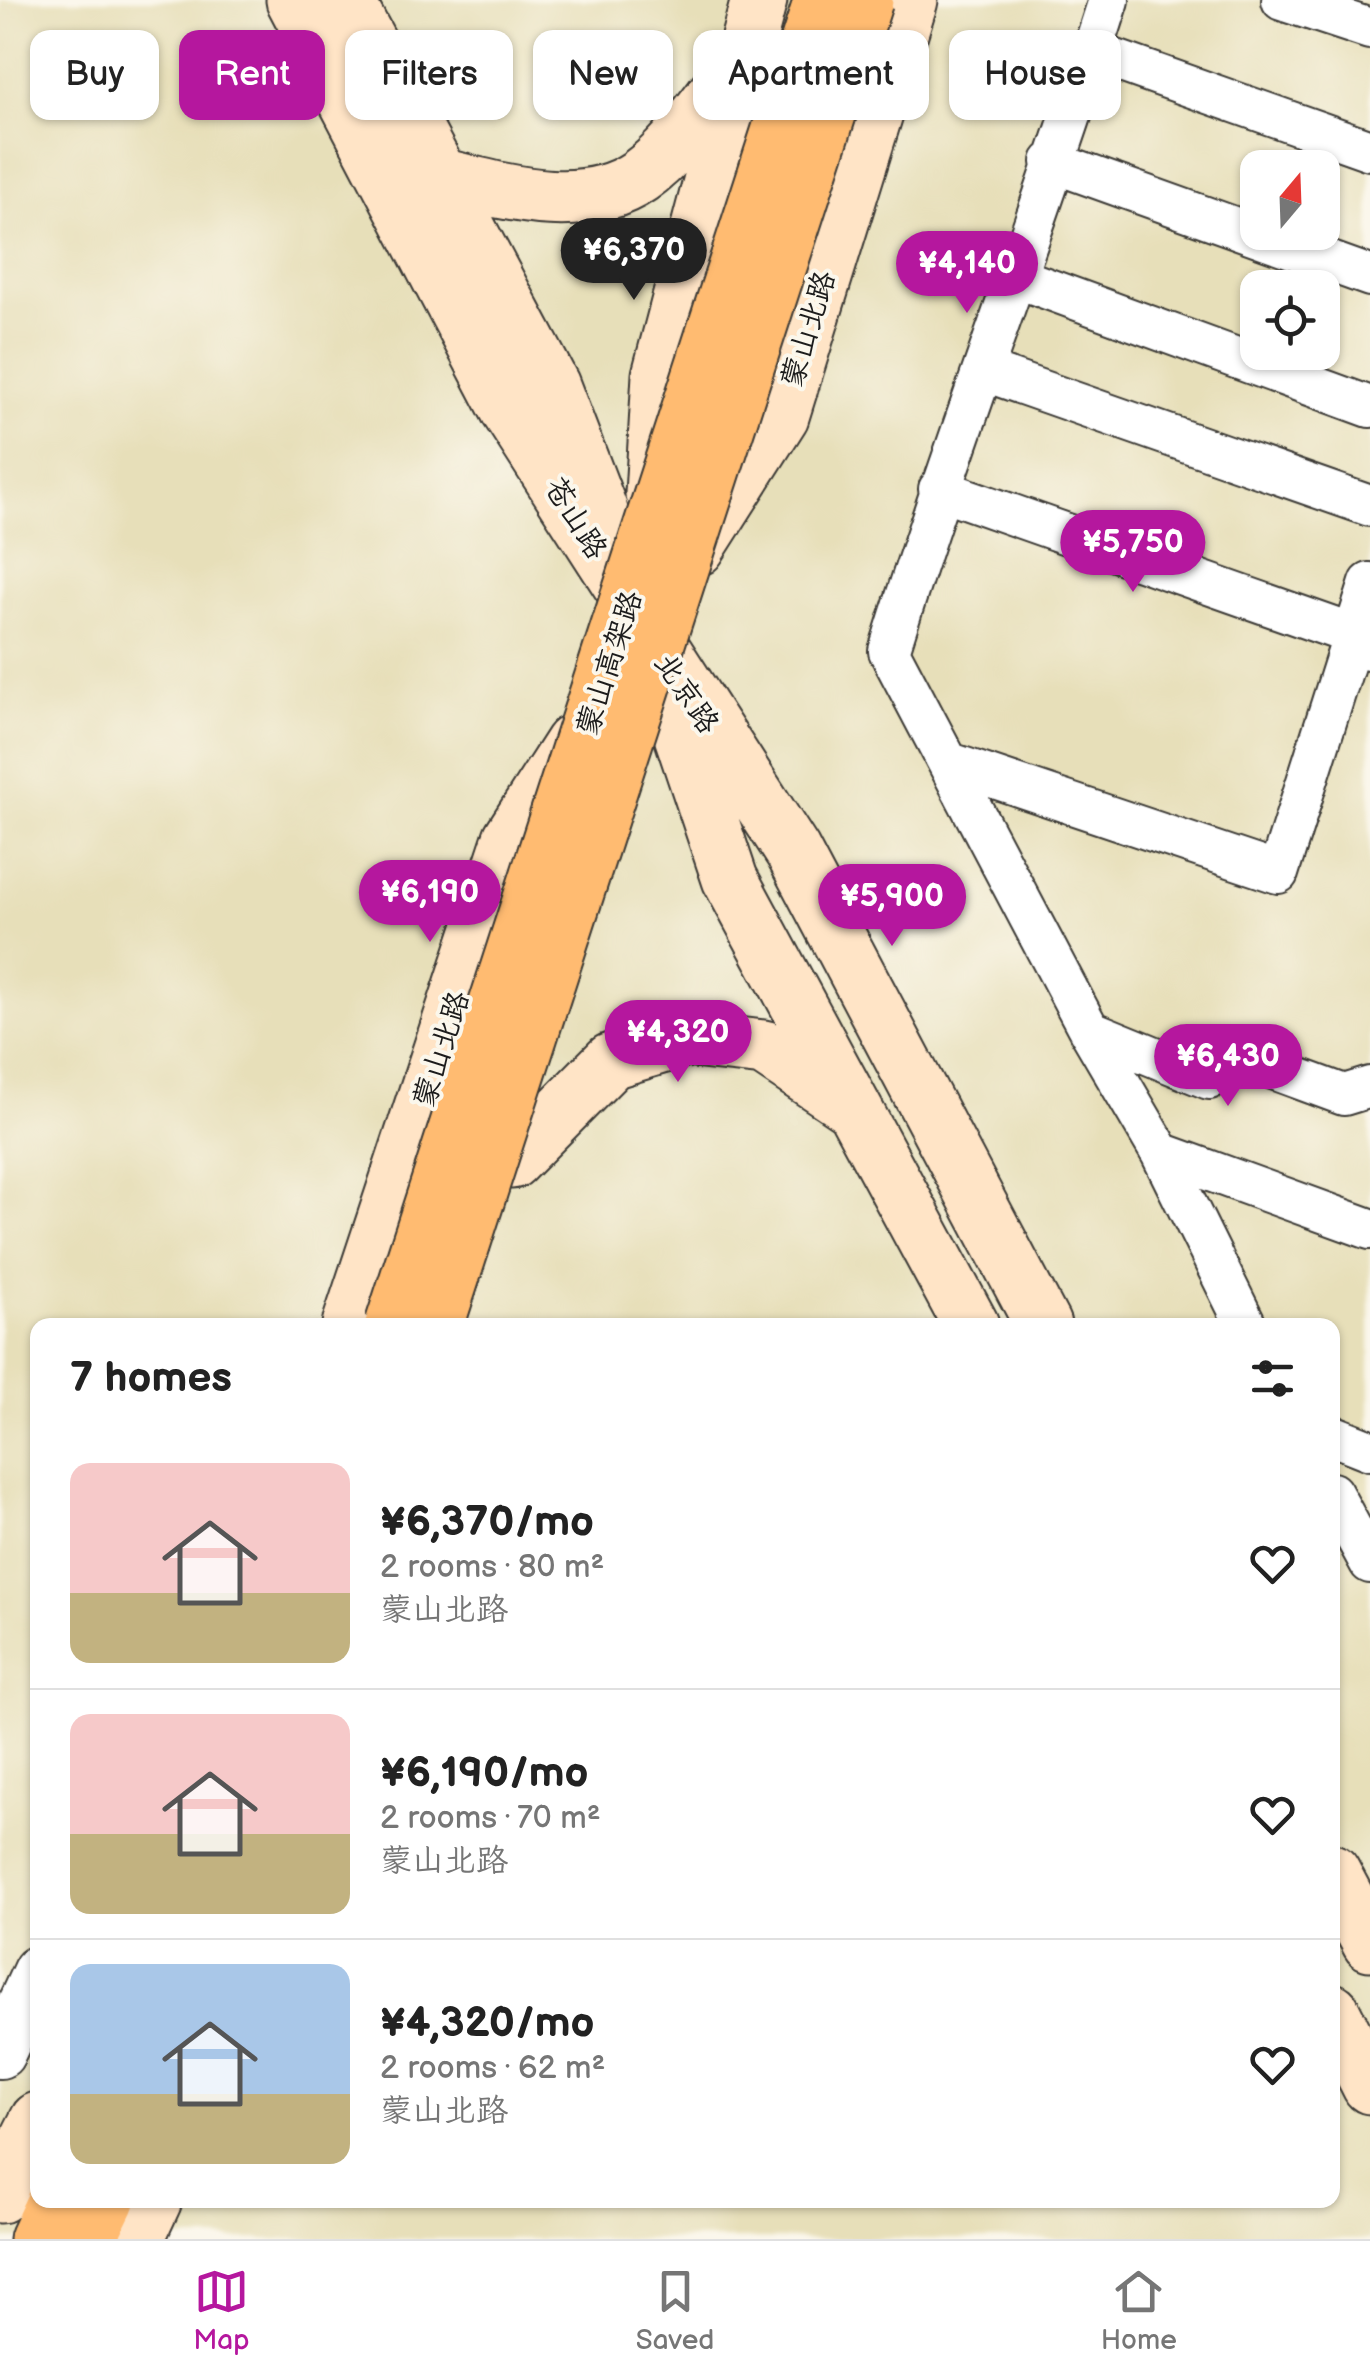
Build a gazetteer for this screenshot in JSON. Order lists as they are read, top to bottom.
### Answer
{
  "streets": {
    "highway": ["蒙山高架路"],
    "main road": ["蒙山北路", "苍山路", "北京路"]
  },
  "crossings": [
    ["蒙山北路", "苍山路"],
    ["蒙山北路", "北京路"],
    ["苍山路", "北京路"]
  ],
  "north": "top",
  "page": {
    "chip": [
      "Buy",
      "Rent",
      "Filters",
      "New",
      "Apartment",
      "House"
    ],
    "price": [
      "¥6,370",
      "¥4,140",
      "¥5,750",
      "¥6,190",
      "¥5,900",
      "¥4,320",
      "¥6,430"
    ],
    "heading": "7 homes",
    "list": [
      {
        "name": "¥6,370/mo",
        "note": "2 rooms · 80 m² · 蒙山北路"
      },
      {
        "name": "¥6,190/mo",
        "note": "2 rooms · 70 m² · 蒙山北路"
      },
      {
        "name": "¥4,320/mo",
        "note": "2 rooms · 62 m² · 蒙山北路"
      }
    ],
    "tabs": ["Map", "Saved", "Home"]
  }
}
